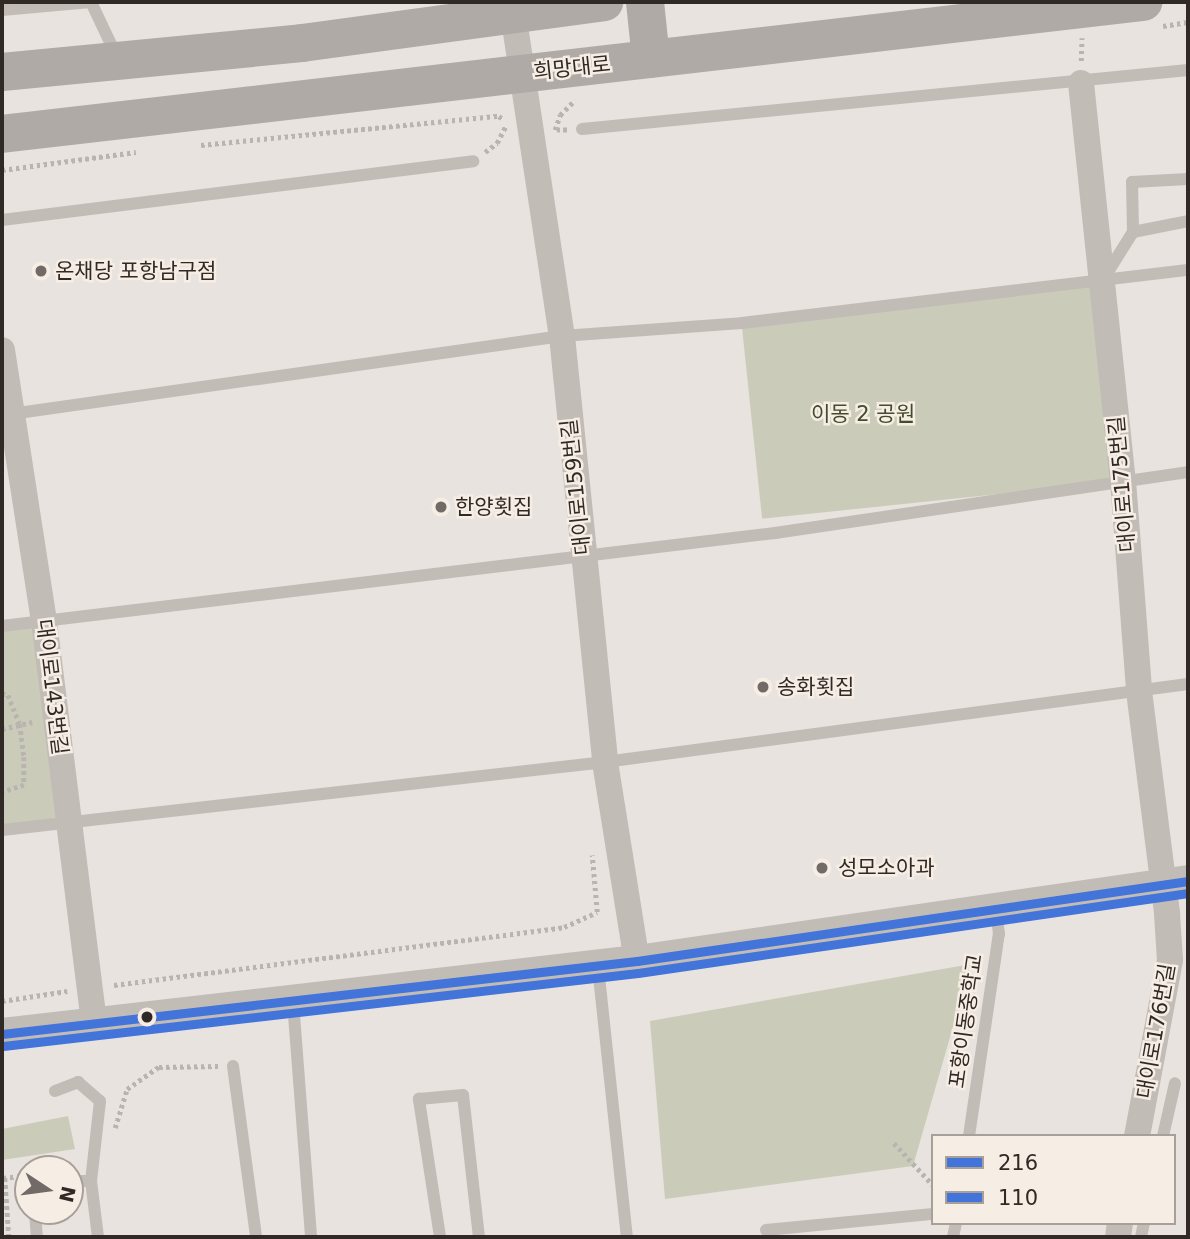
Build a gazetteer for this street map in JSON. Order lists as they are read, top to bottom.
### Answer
{
  "streets": {
    "main road": ["희망대로"],
    "street": [
      "대이로175번길",
      "대이로159번길",
      "대이로143번길",
      "대이로176번길"
    ],
    "lane": ["포항이동중학교"]
  },
  "crossings": [
    ["희망대로", "대이로159번길"],
    ["대이로175번길", "대이로176번길"]
  ],
  "parks": ["이동 2 공원"],
  "places": [
    "온채당 포항남구점",
    "한양횟집",
    "송화횟집",
    "성모소아과"
  ],
  "lines": ["transit line 216", "transit line 110"],
  "legend": ["216", "110"],
  "north": "right"
}
